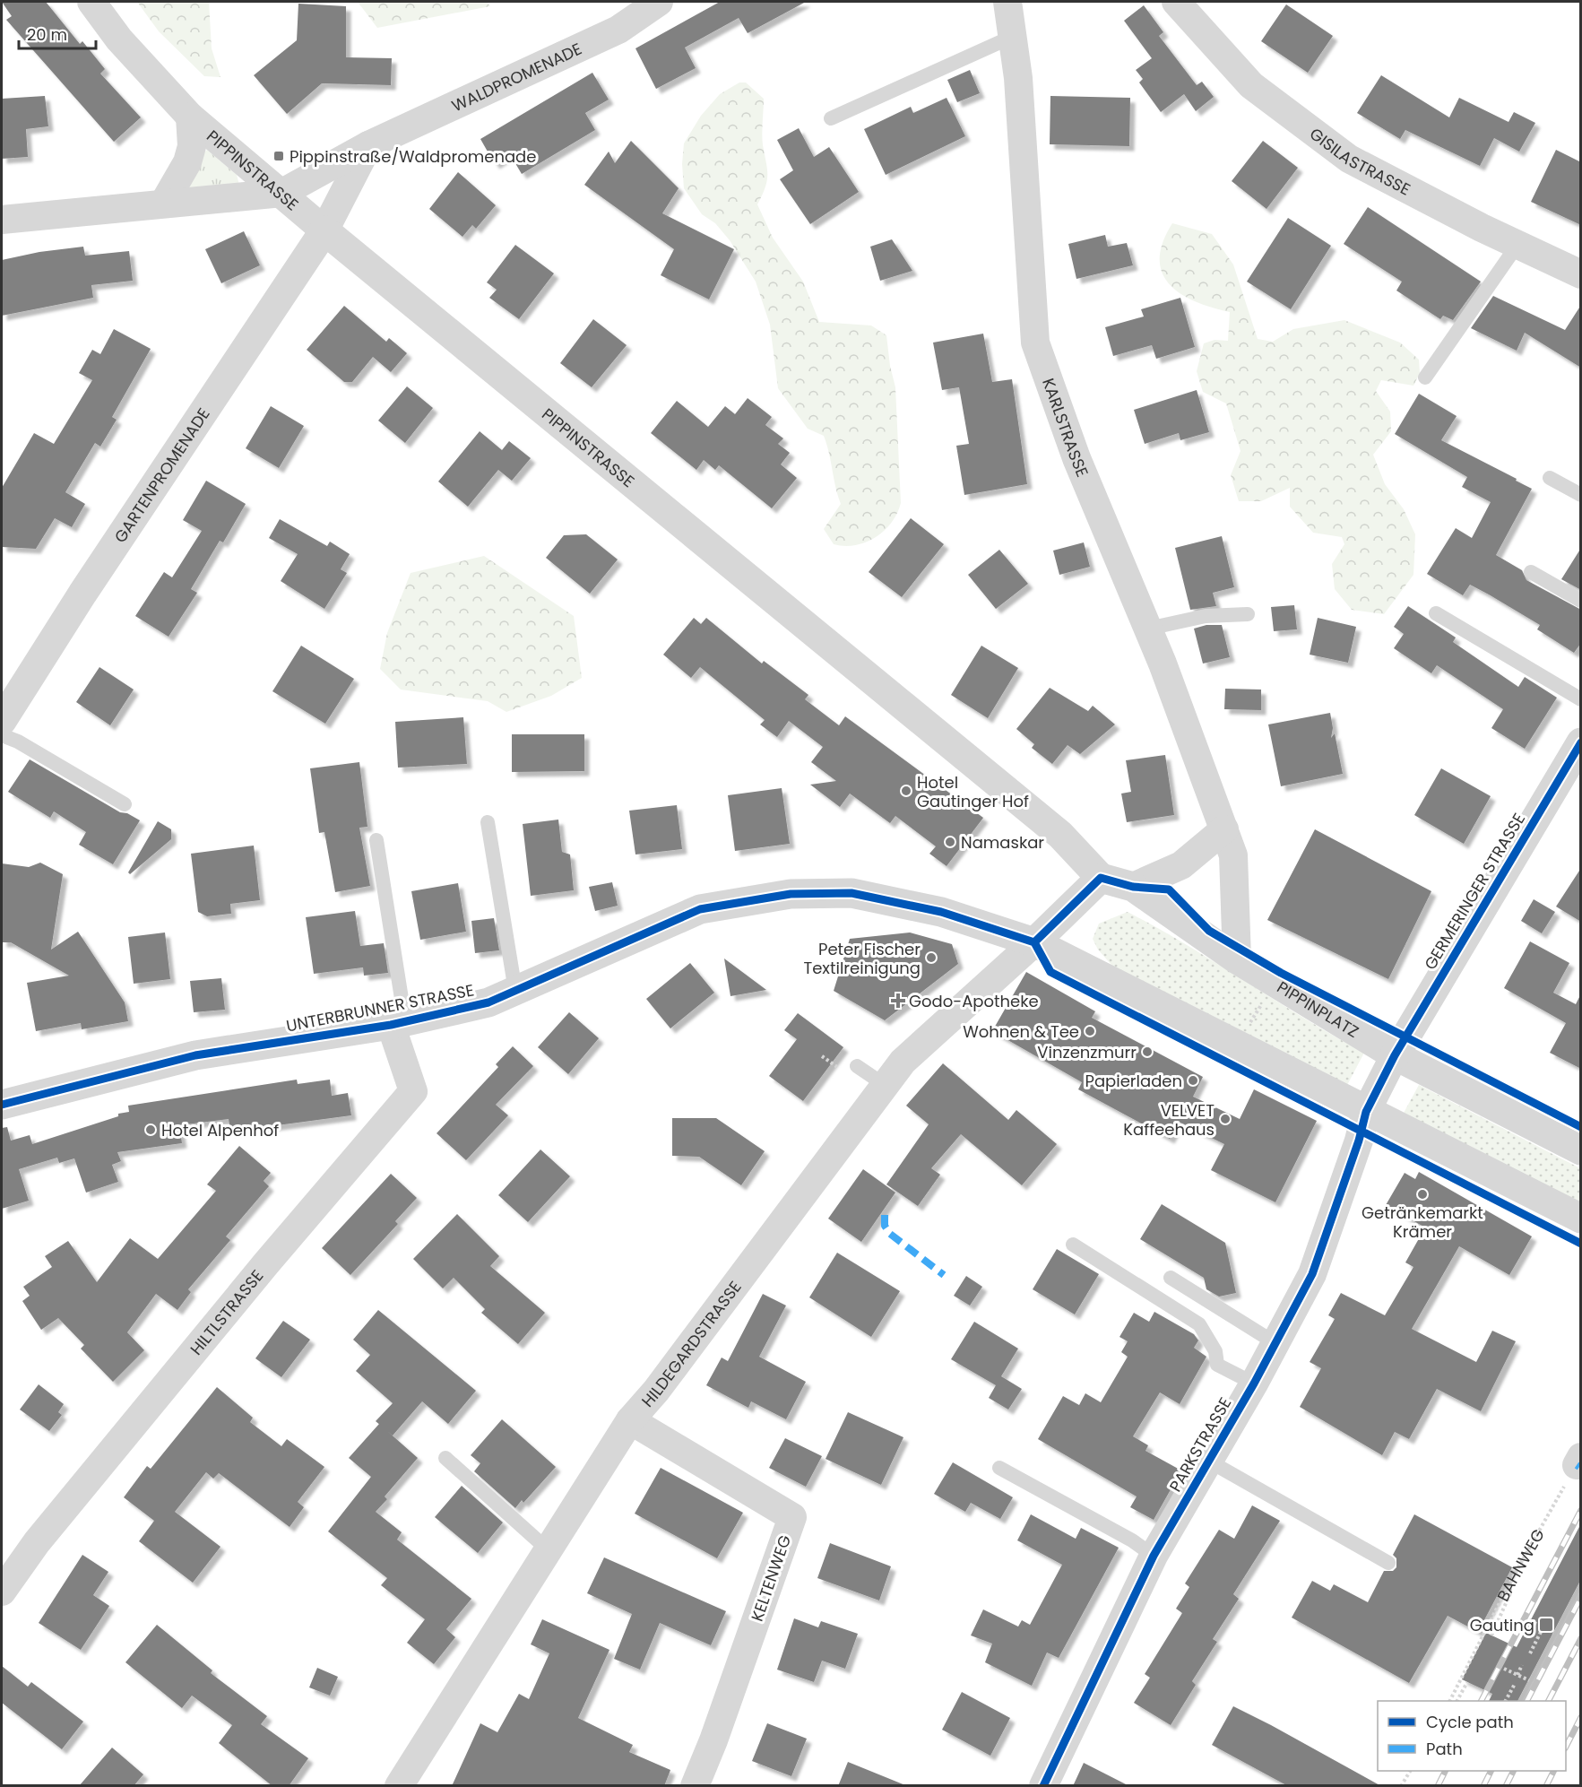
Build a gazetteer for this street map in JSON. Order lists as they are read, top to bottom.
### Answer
{
  "streets": {
    "street": [
      "WALDPROMENADE",
      "GISILASTRASSE",
      "PIPPINSTRASSE",
      "KARLSTRASSE",
      "GARTENPROMENADE",
      "GERMERINGER STRASSE",
      "UNTERBRUNNER STRASSE",
      "PIPPINPLATZ",
      "HILTLSTRASSE",
      "HILDEGARDSTRASSE",
      "PARKSTRASSE",
      "KELTENWEG"
    ],
    "path": ["BAHNWEG"]
  },
  "crossings": [
    ["WALDPROMENADE", "PIPPINSTRASSE"],
    ["PIPPINSTRASSE", "GARTENPROMENADE"],
    ["PIPPINSTRASSE", "PIPPINPLATZ"],
    ["KARLSTRASSE", "PIPPINPLATZ"],
    ["GERMERINGER STRASSE", "PIPPINPLATZ"],
    ["UNTERBRUNNER STRASSE", "HILTLSTRASSE"],
    ["UNTERBRUNNER STRASSE", "HILDEGARDSTRASSE"],
    ["HILDEGARDSTRASSE", "KELTENWEG"]
  ],
  "places": {
    "transit": ["Pippinstraße/Waldpromenade", "Gauting"],
    "other": [
      "Hotel Gautinger Hof",
      "Namaskar",
      "Peter Fischer Textilreinigung",
      "Wohnen & Tee",
      "Vinzenzmurr",
      "Papierladen",
      "VELVET Kaffeehaus",
      "Hotel Alpenhof",
      "Getränkemarkt Krämer"
    ],
    "health": ["Godo-Apotheke"]
  },
  "legend": ["Cycle path", "Path"],
  "scale_bar": "20 m"
}
